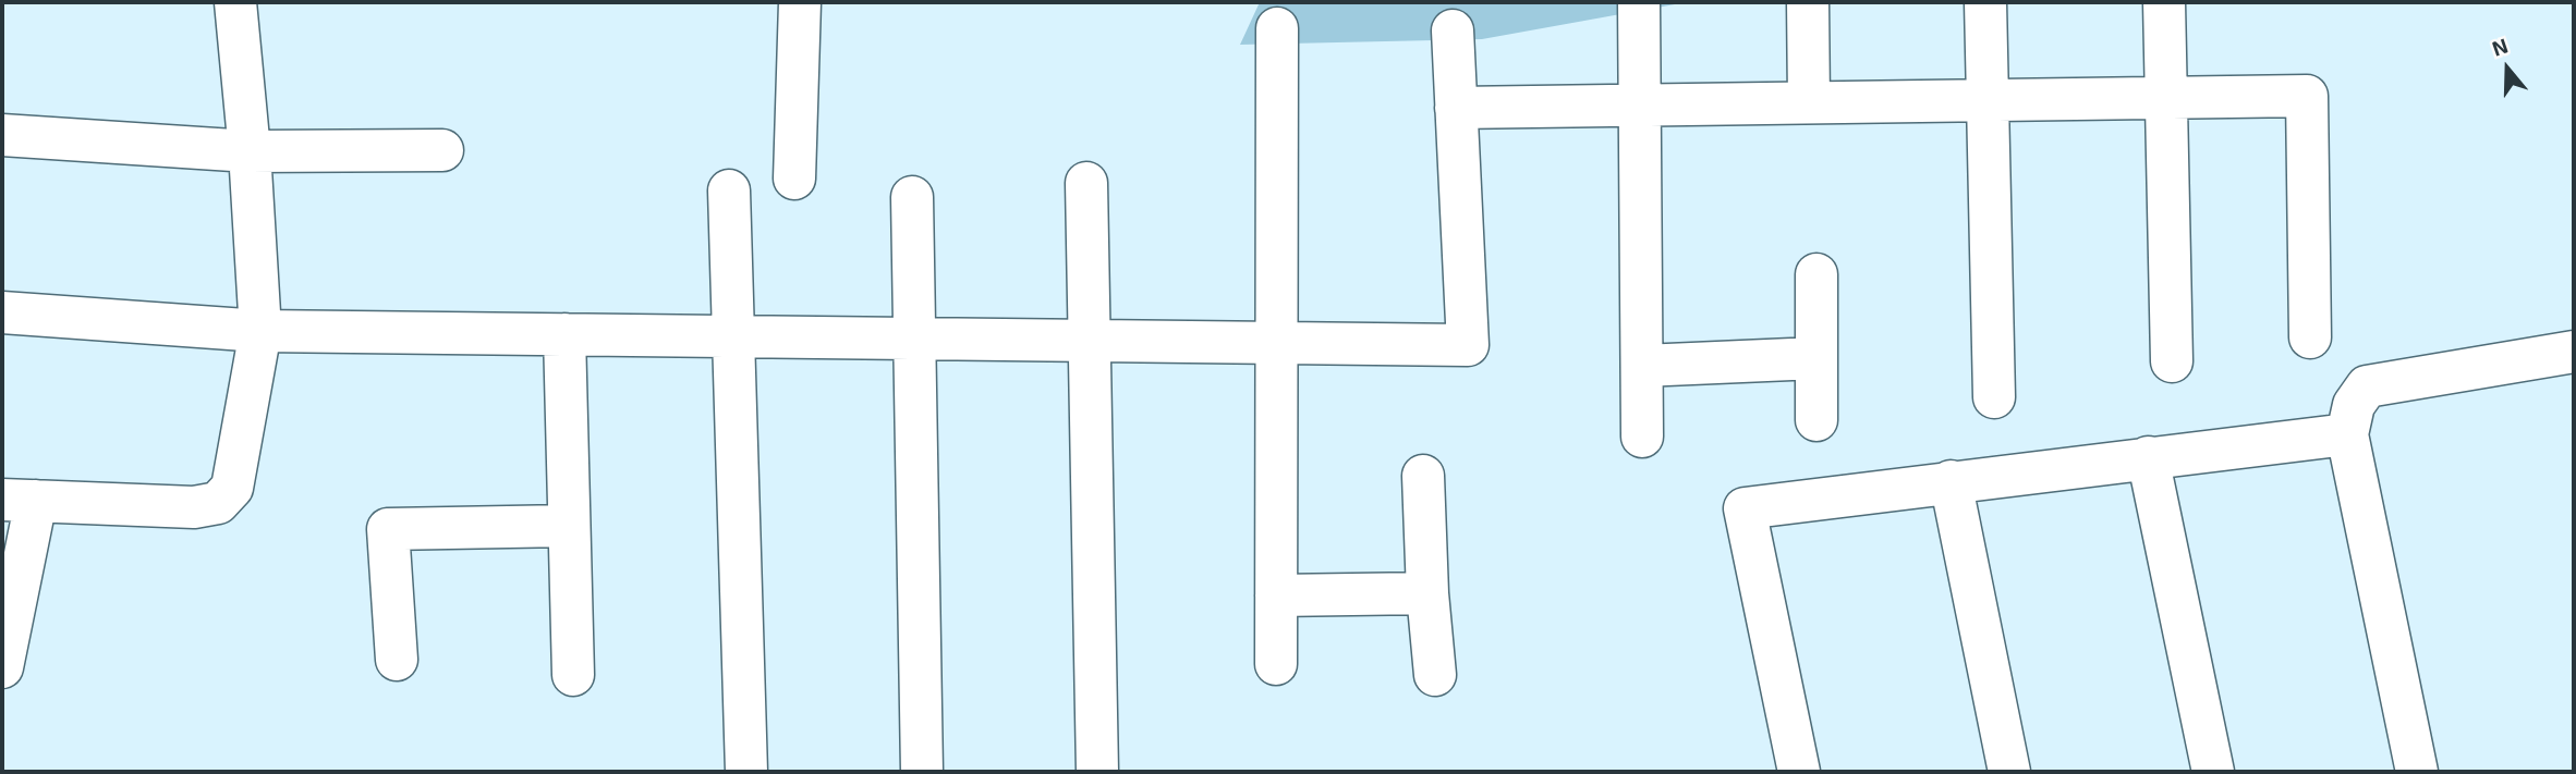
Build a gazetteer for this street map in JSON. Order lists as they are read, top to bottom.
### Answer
{
  "north": "top"
}
